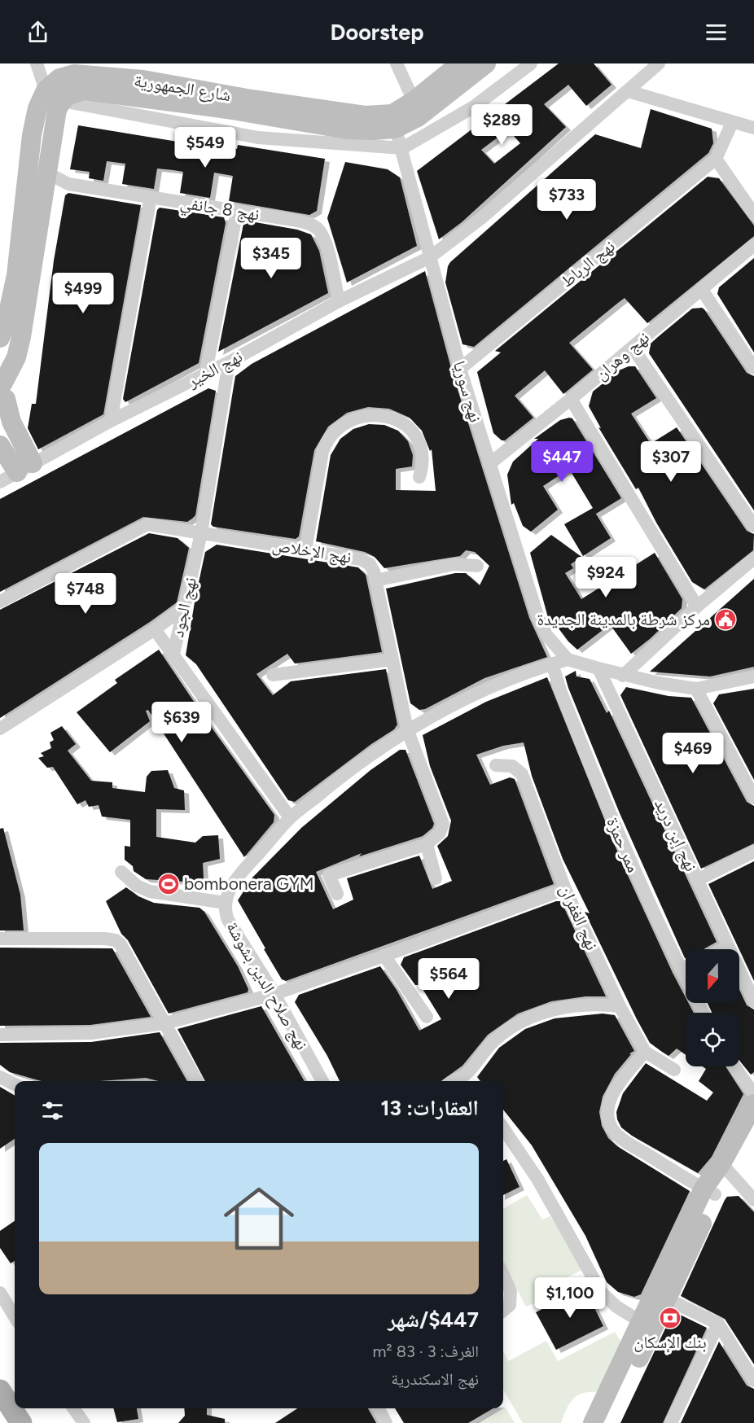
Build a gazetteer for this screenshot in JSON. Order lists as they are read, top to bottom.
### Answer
{
  "streets": {
    "street": [
      "شارع الجمهورية",
      "نهج 8 جانفي",
      "نهج الرباط",
      "نهج وهران",
      "نهج الخير",
      "نهج سوريا",
      "نهج الإخلاص",
      "نهج الجود",
      "نهج إبن دريد",
      "ممر حمزة",
      "نهج الغفران",
      "نهج صلاح الدين بشوشة"
    ]
  },
  "crossings": [
    ["شارع الجمهورية", "نهج سوريا"],
    ["نهج 8 جانفي", "نهج الخير"],
    ["نهج الرباط", "نهج سوريا"],
    ["نهج وهران", "نهج سوريا"],
    ["نهج الخير", "نهج سوريا"],
    ["نهج الخير", "نهج الجود"],
    ["نهج سوريا", "نهج صلاح الدين بشوشة"],
    ["نهج الإخلاص", "نهج الجود"],
    ["نهج الإخلاص", "نهج صلاح الدين بشوشة"],
    ["نهج الجود", "نهج صلاح الدين بشوشة"],
    ["ممر حمزة", "نهج صلاح الدين بشوشة"]
  ],
  "places": {
    "public building": ["مركز شرطة بالمدينة الجديدة"],
    "sports": ["bombonera GYM"],
    "bank": ["بنك الإسكان"]
  },
  "north": "bottom",
  "page": {
    "header": "Doorstep",
    "price": [
      "$289",
      "$549",
      "$733",
      "$345",
      "$499",
      "$447",
      "$307",
      "$924",
      "$748",
      "$639",
      "$469",
      "$564",
      "$1,100"
    ],
    "heading": "العقارات: 13",
    "list": [
      {
        "name": "$447/شهر",
        "note": "الغرف: 3 · 83 m² · نهج الاسكندرية"
      }
    ]
  }
}
